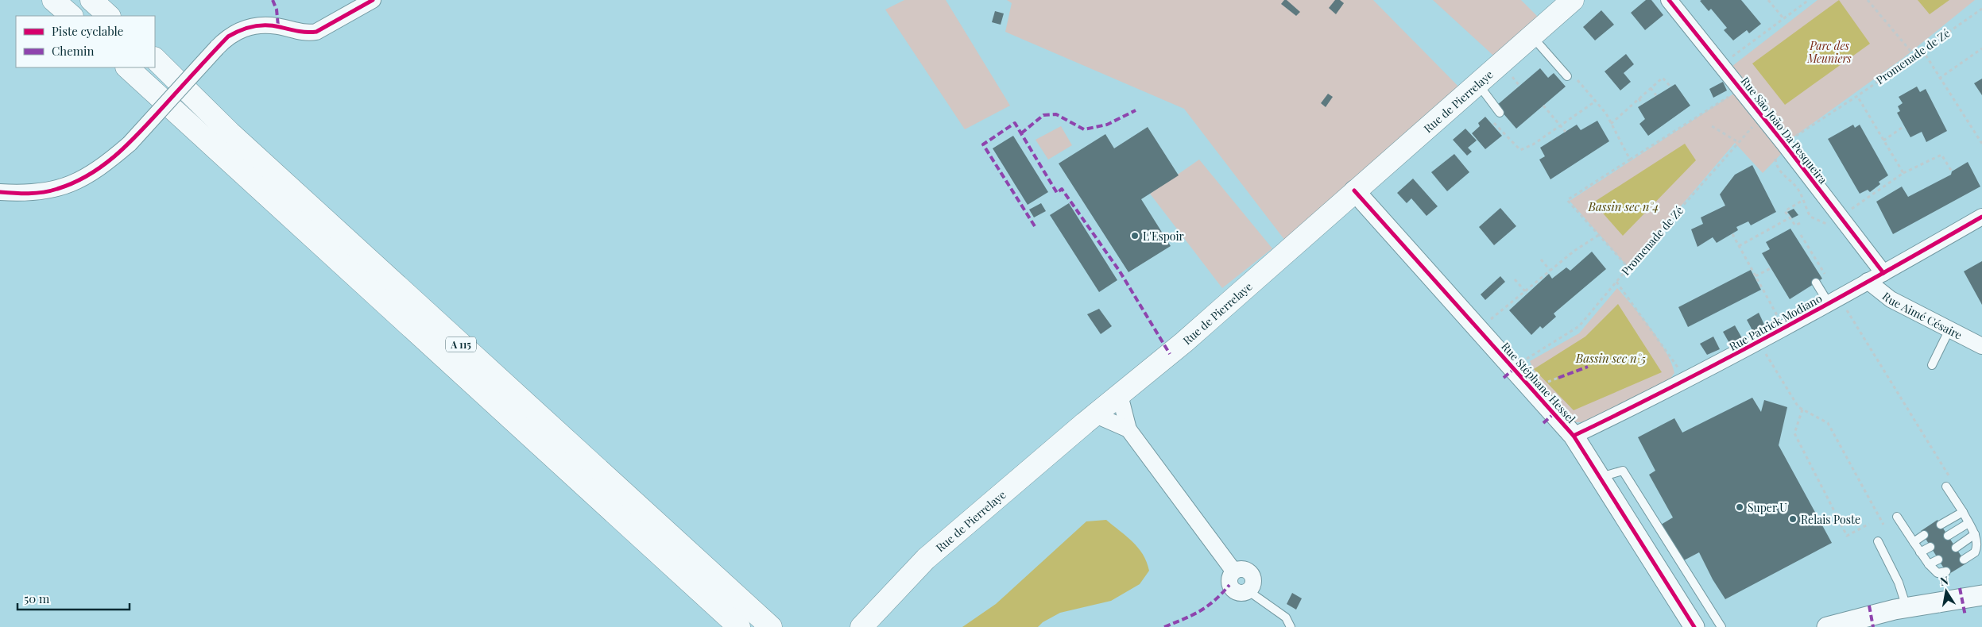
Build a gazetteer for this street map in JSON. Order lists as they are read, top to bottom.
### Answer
{
  "streets": {
    "main road": ["Rue de Pierrelaye", "A 115"],
    "street": [
      "Rue São João Da Pesqueira",
      "Rue Aimé Césaire",
      "Rue Patrick Modiano",
      "Rue Stéphane Hessel"
    ],
    "path": ["Promenade de Zé"]
  },
  "crossings": [
    ["Promenade de Zé", "Rue São João Da Pesqueira"],
    ["Rue de Pierrelaye", "Rue Stéphane Hessel"],
    ["Rue São João Da Pesqueira", "Rue Patrick Modiano"],
    ["Rue Aimé Césaire", "Rue Patrick Modiano"],
    ["Rue Patrick Modiano", "Rue Stéphane Hessel"]
  ],
  "water": ["Bassin sec n°4", "Bassin sec n°5"],
  "parks": ["Parc des Meuniers"],
  "places": ["L'Espoir", "Super U", "Relais Poste"],
  "legend": ["Piste cyclable", "Chemin"],
  "scale_bar": "50 m",
  "north": "top"
}
